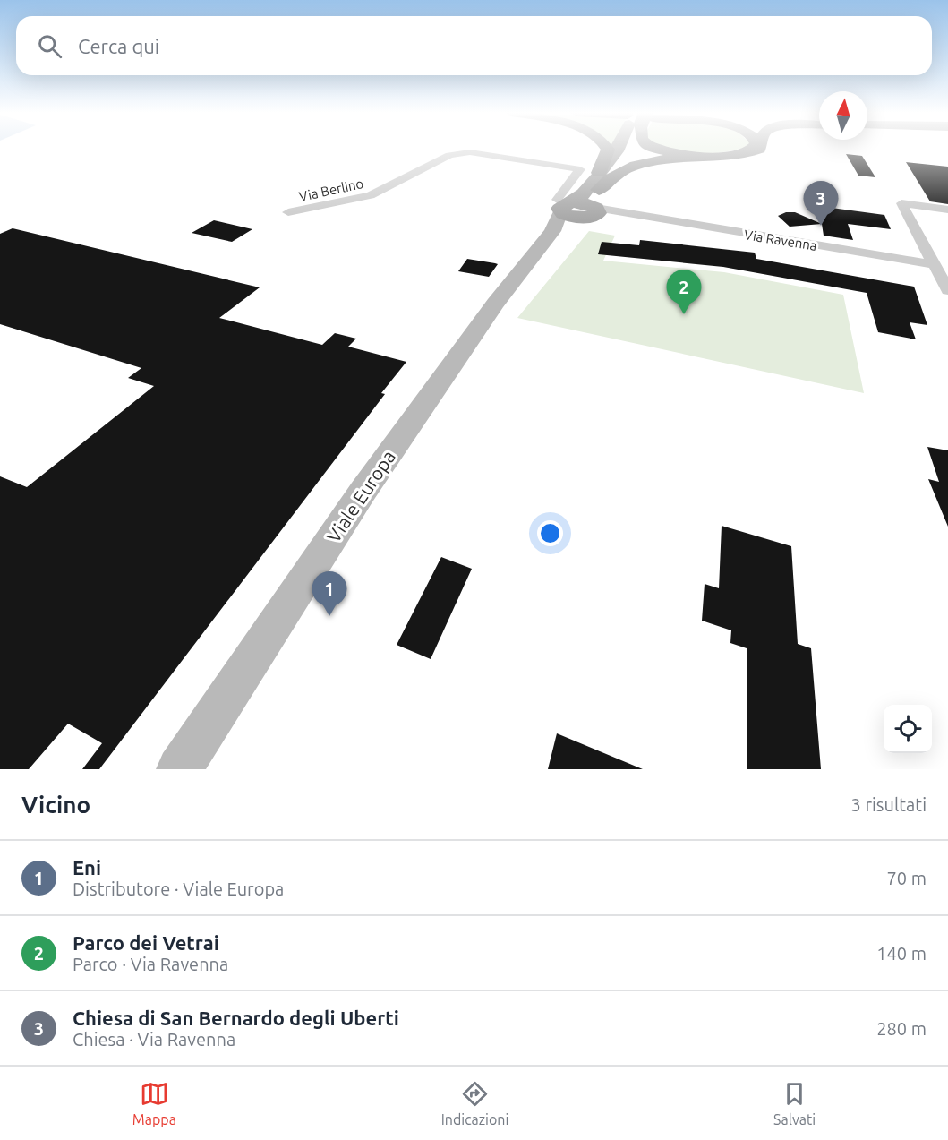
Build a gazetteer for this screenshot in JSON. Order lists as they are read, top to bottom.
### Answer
{
  "streets": {
    "main road": ["Viale Europa"],
    "street": ["Via Berlino", "Via Ravenna"]
  },
  "crossings": [
    ["Via Berlino", "Viale Europa"]
  ],
  "north": "top",
  "page": {
    "search": "Cerca qui",
    "pins": ["3", "2", "1"],
    "heading": ["Vicino", "3 risultati"],
    "list": [
      {
        "mark": "1",
        "name": "Eni",
        "note": "Distributore · Viale Europa",
        "value": "70 m"
      },
      {
        "mark": "2",
        "name": "Parco dei Vetrai",
        "note": "Parco · Via Ravenna",
        "value": "140 m"
      },
      {
        "mark": "3",
        "name": "Chiesa di San Bernardo degli Uberti",
        "note": "Chiesa · Via Ravenna",
        "value": "280 m"
      }
    ],
    "nav": ["Mappa", "Indicazioni", "Salvati"]
  }
}
